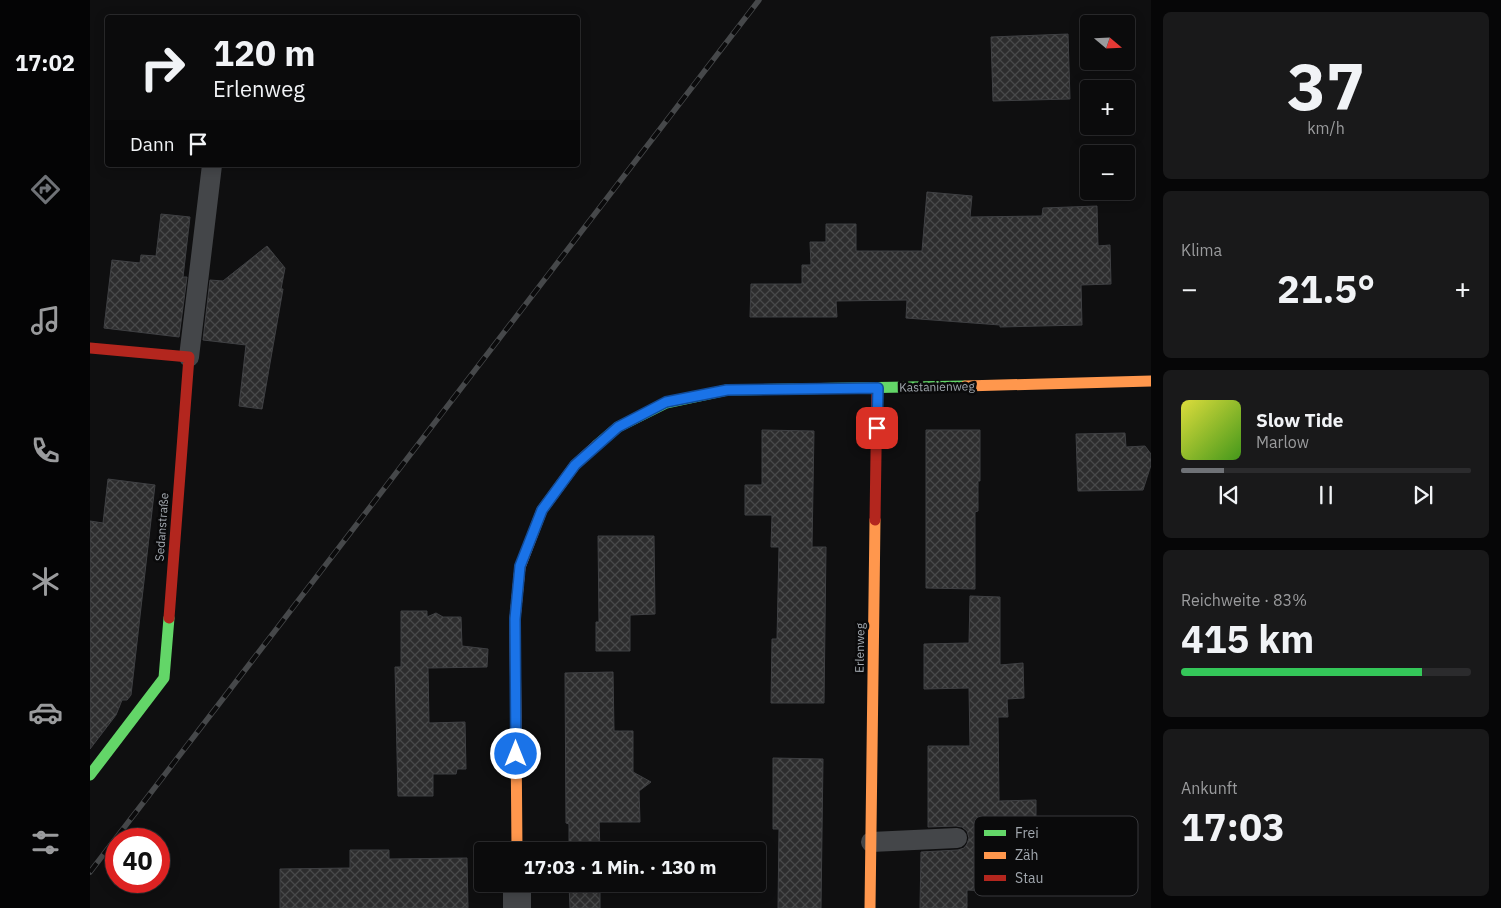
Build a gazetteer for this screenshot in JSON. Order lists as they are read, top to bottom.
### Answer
{
  "streets": {
    "street": ["Kastanienweg", "Sedanstraße", "Erlenweg"]
  },
  "crossings": [
    ["Kastanienweg", "Erlenweg"]
  ],
  "legend": ["Frei", "Zäh", "Stau"],
  "north": "right",
  "page": {
    "tabs": "17:02",
    "tile": [
      ["37", "km/h"],
      "Klima",
      ["Reichweite · 83%", "415 km"],
      ["Ankunft", "17:03"]
    ],
    "map_buttons": ["+", "−"],
    "turn": ["120 m", "Erlenweg"],
    "then": "Dann",
    "heat": ["−", "21.5°", "+"],
    "song": ["Slow Tide", "Marlow"],
    "limit": "40",
    "trip": "17:03 · 1 Min. · 130 m"
  }
}
